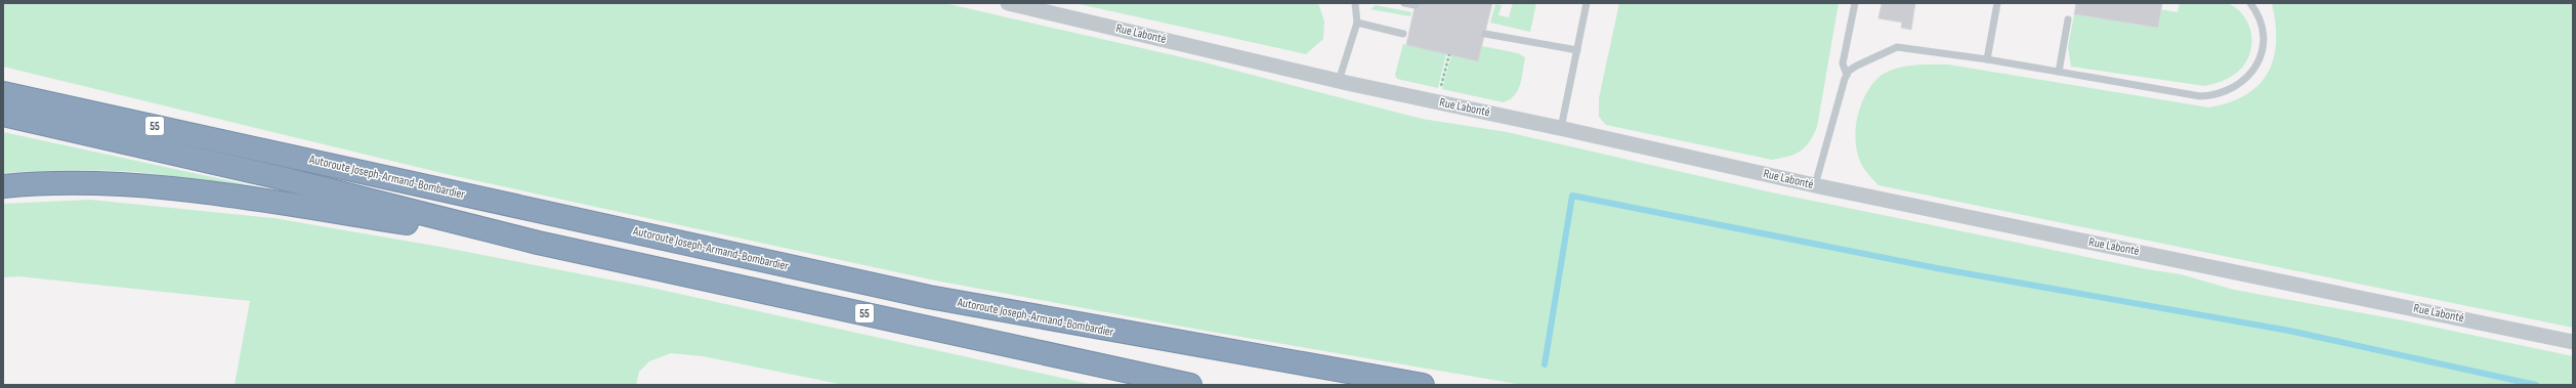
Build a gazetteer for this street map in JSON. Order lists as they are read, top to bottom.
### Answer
{
  "streets": {
    "highway": ["55", "Autoroute Joseph-Armand-Bombardier"],
    "street": ["Rue Labonté"]
  }
}
